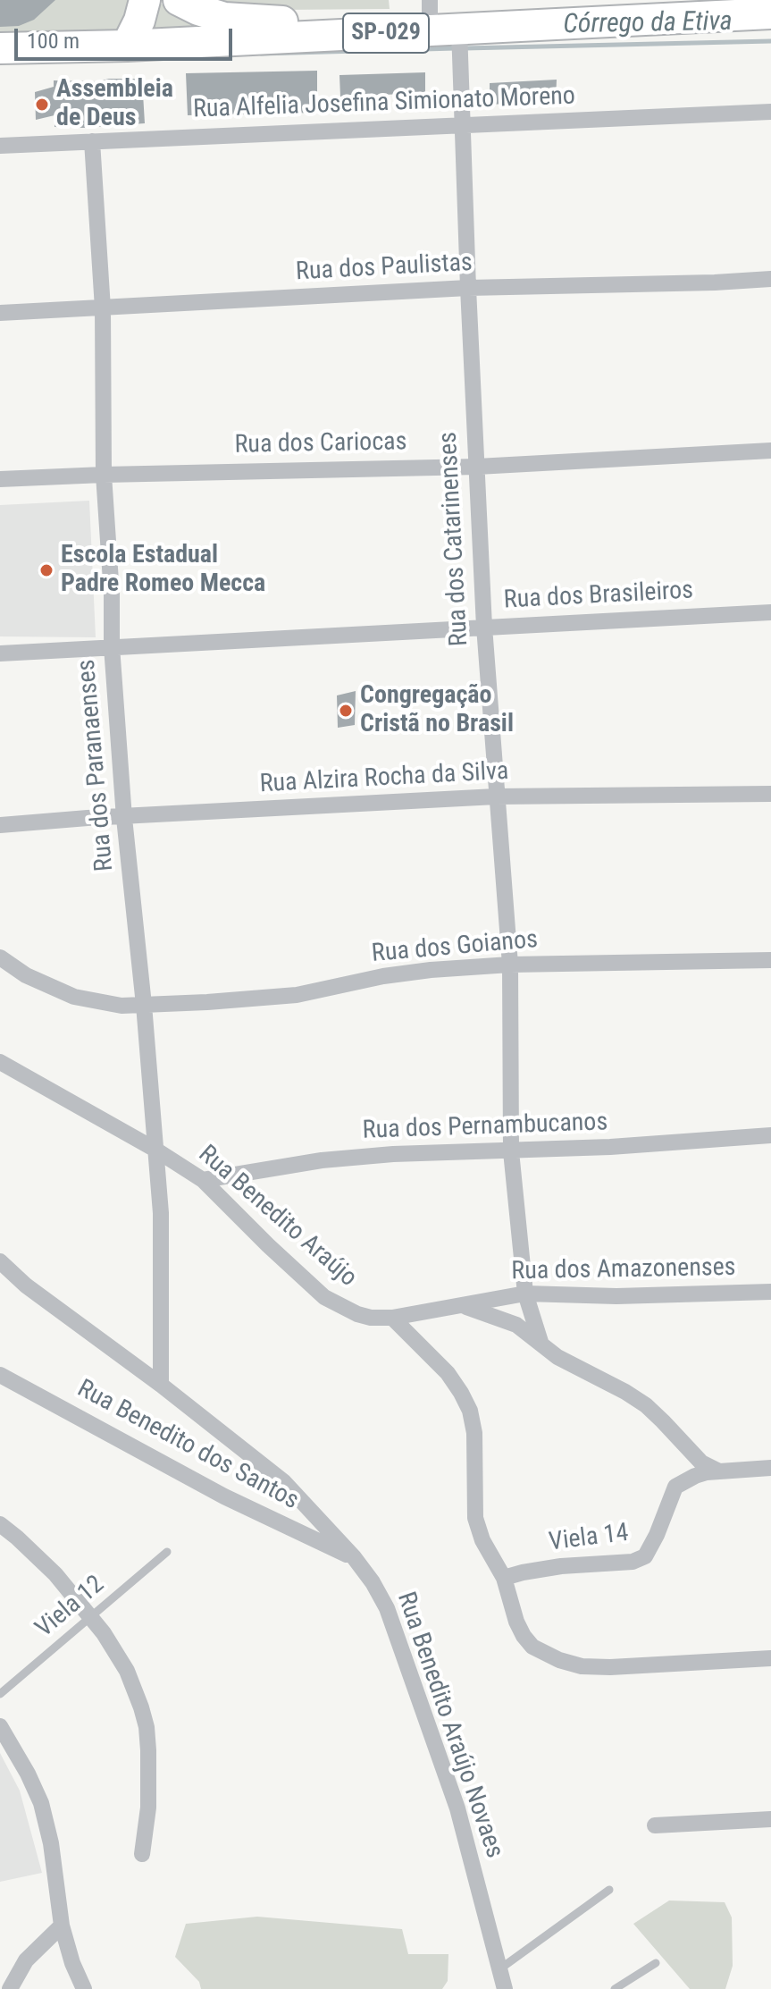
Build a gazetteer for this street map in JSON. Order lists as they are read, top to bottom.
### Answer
{
  "streets": {
    "highway": ["SP-029"],
    "street": [
      "Rua Alfelia Josefina Simionato Moreno",
      "Rua dos Paulistas",
      "Rua dos Cariocas",
      "Rua dos Catarinenses",
      "Rua dos Brasileiros",
      "Rua dos Paranaenses",
      "Rua Alzira Rocha da Silva",
      "Rua dos Goianos",
      "Rua dos Pernambucanos",
      "Rua Benedito Araújo",
      "Rua dos Amazonenses",
      "Rua Benedito dos Santos",
      "Viela 14",
      "Rua Benedito Araújo Novaes"
    ],
    "lane": ["Viela 12"]
  },
  "crossings": [
    ["SP-029", "Rua dos Catarinenses"],
    ["Rua Alfelia Josefina Simionato Moreno", "Rua dos Catarinenses"],
    ["Rua Alfelia Josefina Simionato Moreno", "Rua dos Paranaenses"],
    ["Rua dos Paulistas", "Rua dos Catarinenses"],
    ["Rua dos Paulistas", "Rua dos Paranaenses"],
    ["Rua dos Cariocas", "Rua dos Catarinenses"],
    ["Rua dos Cariocas", "Rua dos Paranaenses"],
    ["Rua dos Catarinenses", "Rua dos Brasileiros"],
    ["Rua dos Catarinenses", "Rua Alzira Rocha da Silva"],
    ["Rua dos Catarinenses", "Rua dos Goianos"],
    ["Rua dos Catarinenses", "Rua dos Pernambucanos"],
    ["Rua dos Catarinenses", "Rua dos Amazonenses"],
    ["Rua dos Brasileiros", "Rua dos Paranaenses"],
    ["Rua dos Paranaenses", "Rua Alzira Rocha da Silva"],
    ["Rua dos Paranaenses", "Rua dos Goianos"],
    ["Rua dos Paranaenses", "Rua Benedito Araújo"],
    ["Rua dos Paranaenses", "Rua Benedito Araújo Novaes"],
    ["Rua dos Pernambucanos", "Rua Benedito Araújo"],
    ["Rua Benedito Araújo", "Rua dos Amazonenses"],
    ["Rua Benedito dos Santos", "Rua Benedito Araújo Novaes"]
  ],
  "water": ["Córrego da Etiva"],
  "places": ["Assembleia de Deus", "Escola Estadual Padre Romeo Mecca", "Congregação Cristã no Brasil"],
  "scale_bar": "100 m"
}
